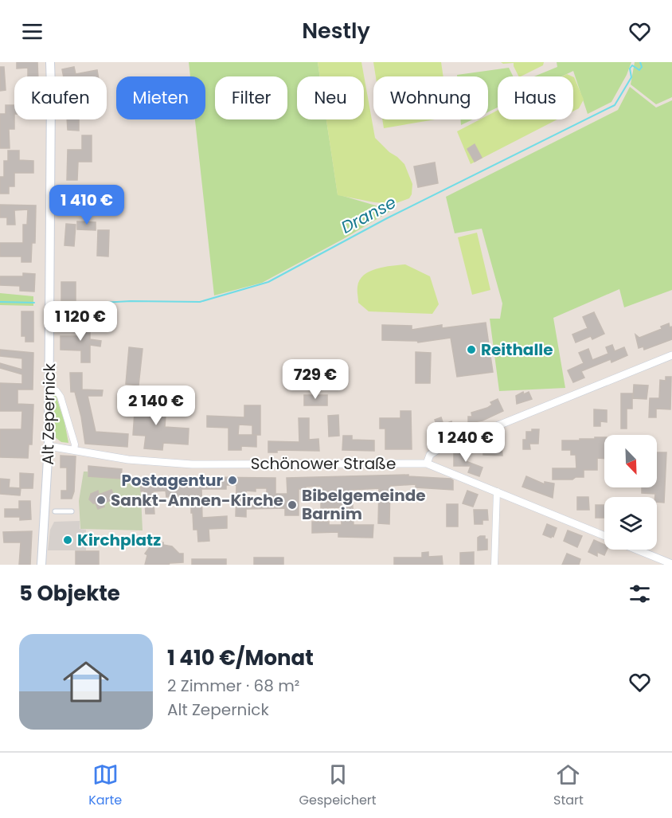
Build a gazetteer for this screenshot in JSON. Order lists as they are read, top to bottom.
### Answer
{
  "streets": {
    "main road": ["Alt Zepernick"],
    "street": ["Schönower Straße"]
  },
  "crossings": [
    ["Alt Zepernick", "Schönower Straße"]
  ],
  "water": ["Dranse"],
  "places": [
    "Reithalle",
    "Postagentur",
    "Sankt-Annen-Kirche",
    "Bibelgemeinde Barnim",
    "Kirchplatz"
  ],
  "north": "bottom right",
  "page": {
    "header": "Nestly",
    "chip": [
      "Kaufen",
      "Mieten",
      "Filter",
      "Neu",
      "Wohnung",
      "Haus"
    ],
    "price": [
      "1 410 €",
      "1 120 €",
      "729 €",
      "2 140 €",
      "1 240 €"
    ],
    "heading": "5 Objekte",
    "list": [
      {
        "name": "1 410 €/Monat",
        "note": "2 Zimmer · 68 m² · Alt Zepernick"
      }
    ],
    "tabs": ["Karte", "Gespeichert", "Start"]
  }
}
